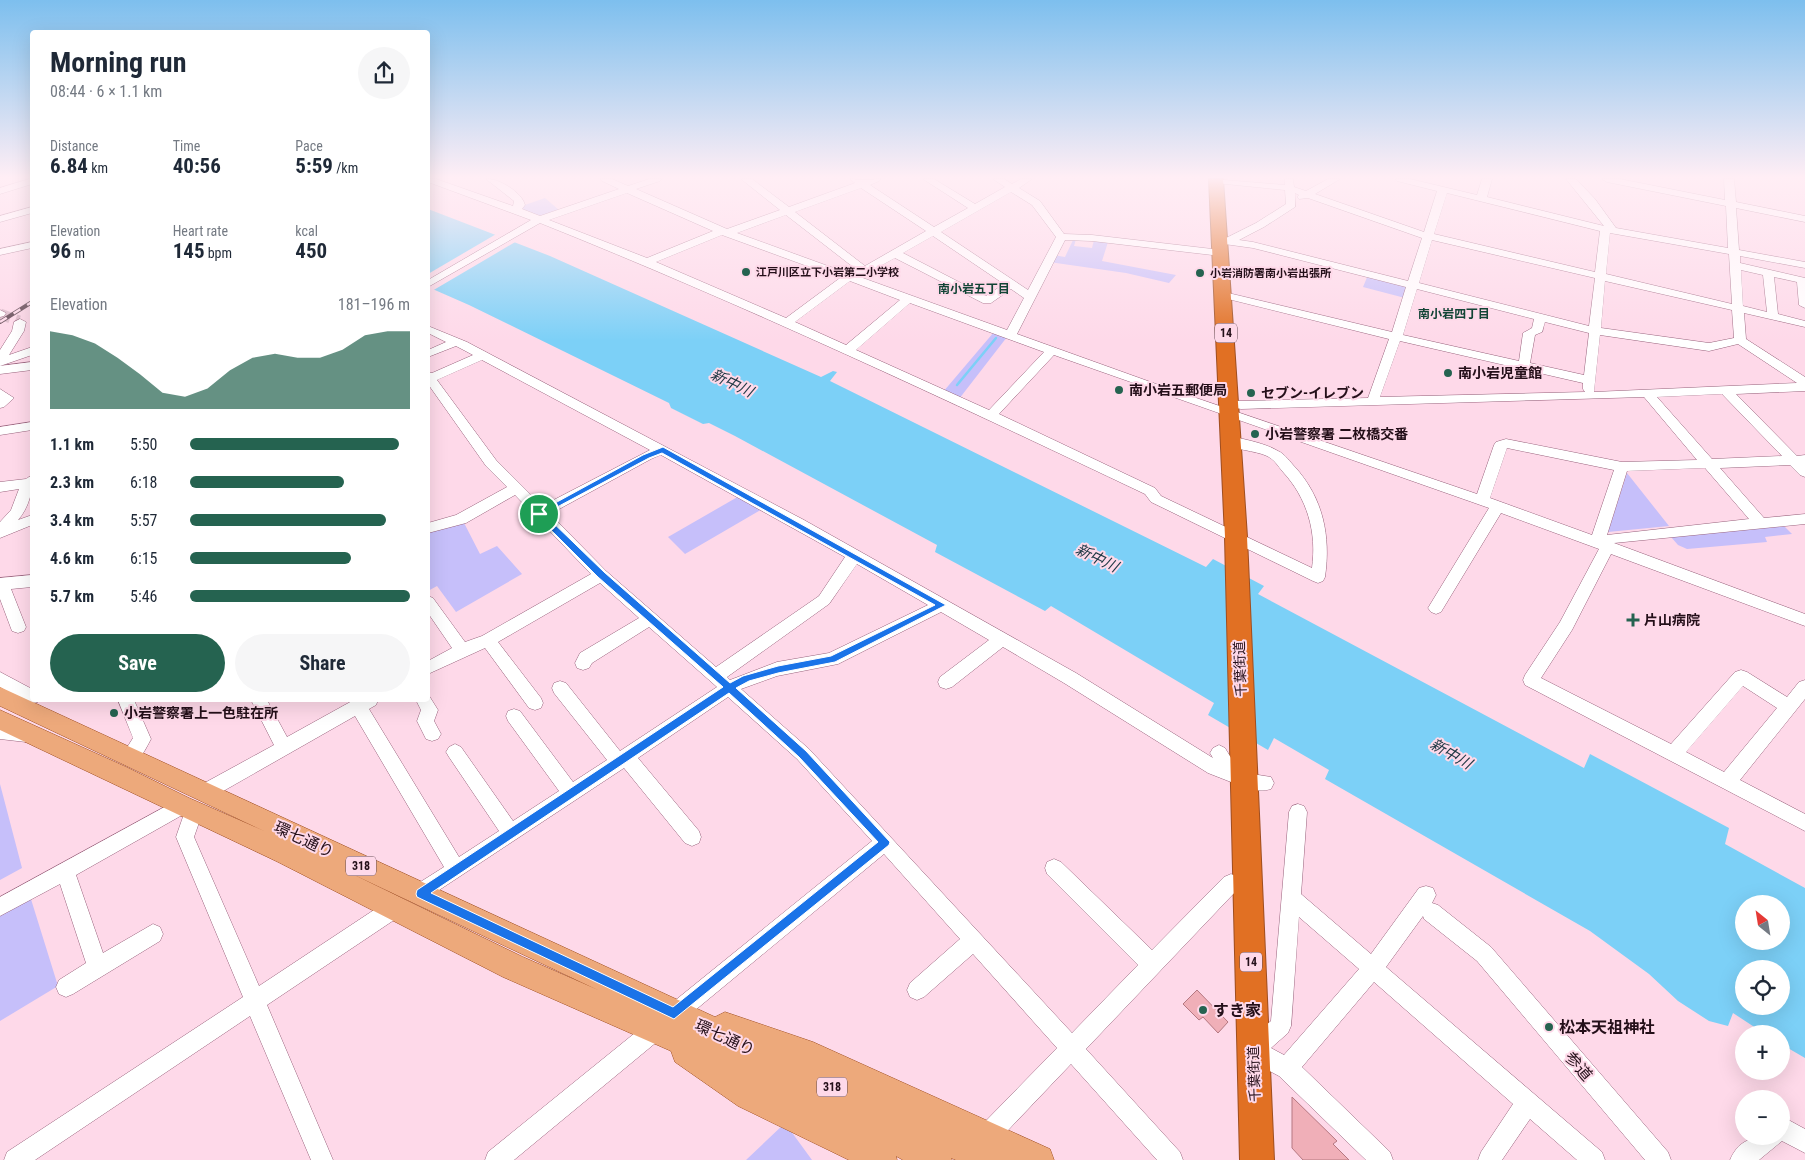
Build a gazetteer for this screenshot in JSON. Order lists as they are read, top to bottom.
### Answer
{
  "streets": {
    "highway": ["14", "千葉街道"],
    "main road": ["環七通り", "318"],
    "street": ["参道"]
  },
  "districts": ["南小岩五丁目", "南小岩四丁目"],
  "water": ["新中川"],
  "places": {
    "other": [
      "江戸川区立下小岩第二小学校",
      "小岩消防署南小岩出張所",
      "南小岩児童館",
      "南小岩五郵便局",
      "セブン-イレブン",
      "小岩警察署 二枚橋交番",
      "小岩警察署上一色駐在所",
      "すき家",
      "松本天祖神社"
    ],
    "health": ["片山病院"]
  },
  "north": "top left",
  "page": {
    "heading": ["Morning run", "08:44 · 6 × 1.1 km"],
    "stats": [
      ["Distance", "6.84 km"],
      ["Time", "40:56"],
      ["Pace", "5:59 /km"],
      ["Elevation", "96 m"],
      ["Heart rate", "145 bpm"],
      ["kcal", "450"]
    ],
    "chart": ["Elevation", "181–196 m"],
    "list": [
      {
        "name": "1.1 km",
        "note": "5:50"
      },
      {
        "name": "2.3 km",
        "note": "6:18"
      },
      {
        "name": "3.4 km",
        "note": "5:57"
      },
      {
        "name": "4.6 km",
        "note": "6:15"
      },
      {
        "name": "5.7 km",
        "note": "5:46"
      }
    ],
    "buttons": ["Save", "Share"],
    "map_buttons": ["+", "−"]
  }
}
